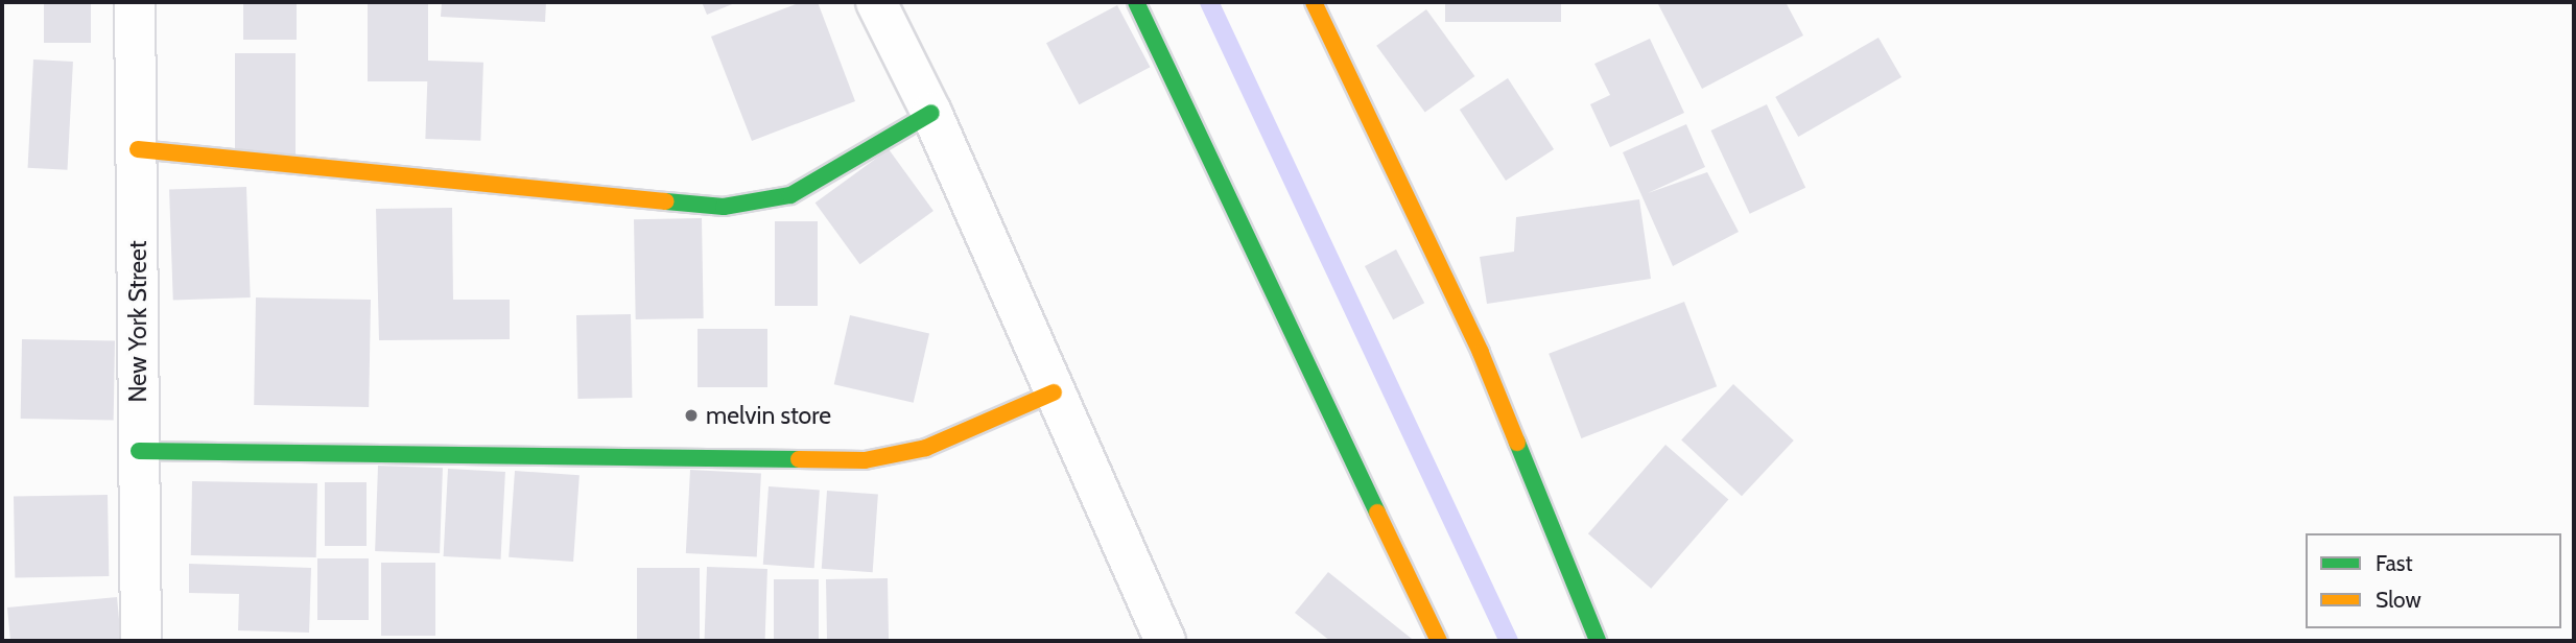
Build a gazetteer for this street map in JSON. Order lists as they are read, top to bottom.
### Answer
{
  "streets": {
    "street": ["New York Street"]
  },
  "places": ["melvin store"],
  "legend": ["Fast", "Slow"]
}
